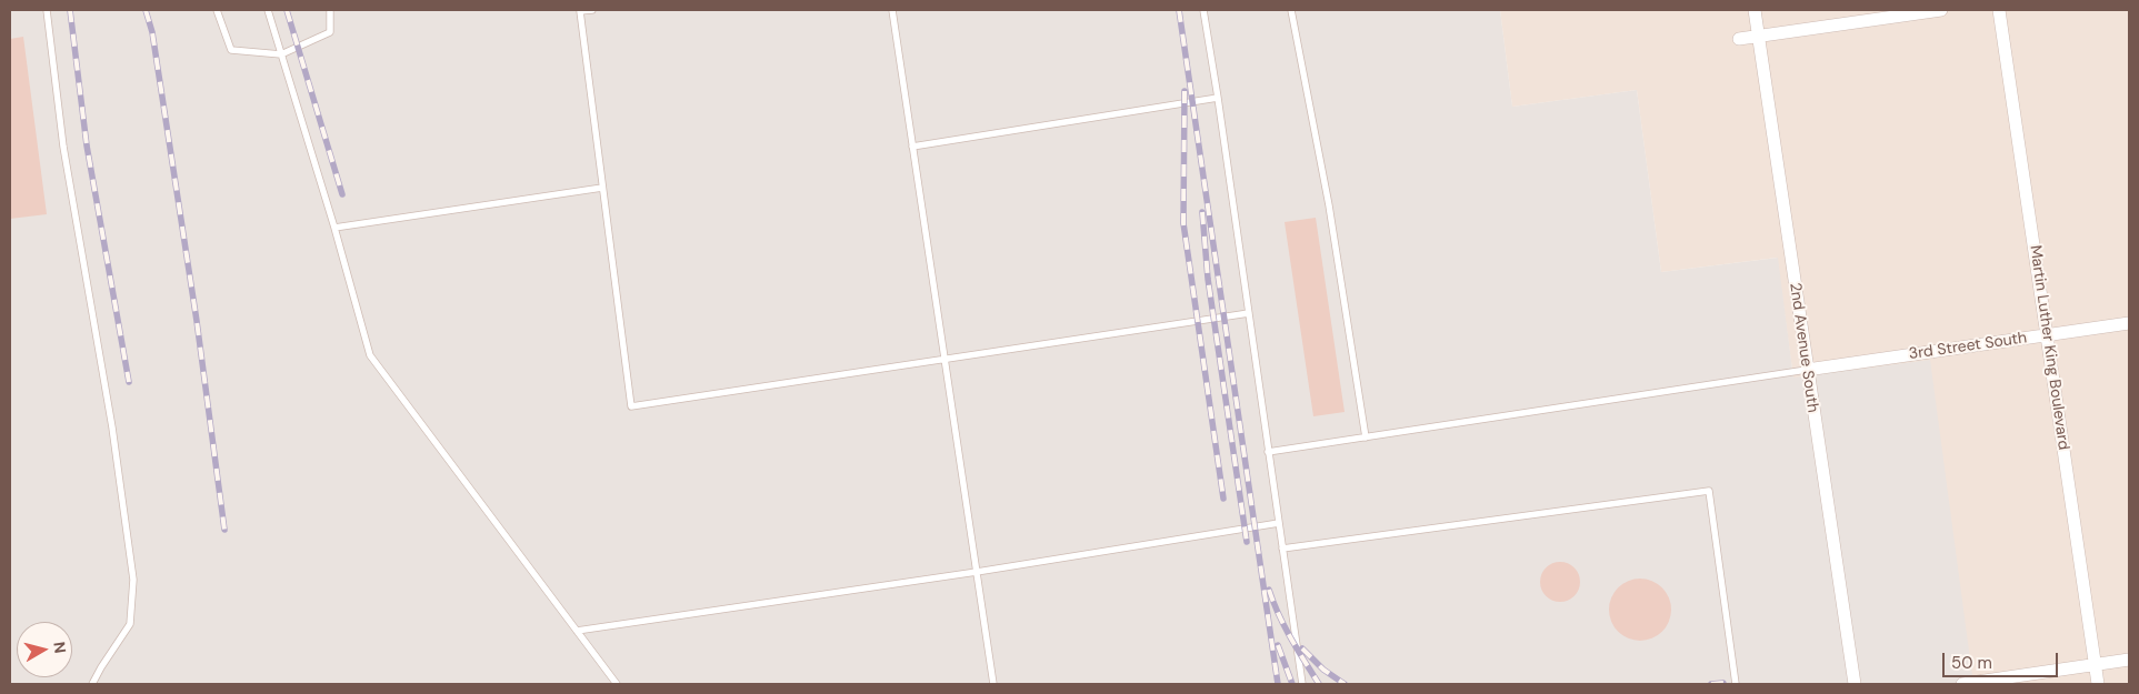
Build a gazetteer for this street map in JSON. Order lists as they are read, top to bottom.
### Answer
{
  "streets": {
    "street": ["3rd Street South", "2nd Avenue South", "Martin Luther King Boulevard"]
  },
  "crossings": [
    ["3rd Street South", "2nd Avenue South"],
    ["3rd Street South", "Martin Luther King Boulevard"]
  ],
  "scale_bar": "50 m",
  "north": "right"
}
